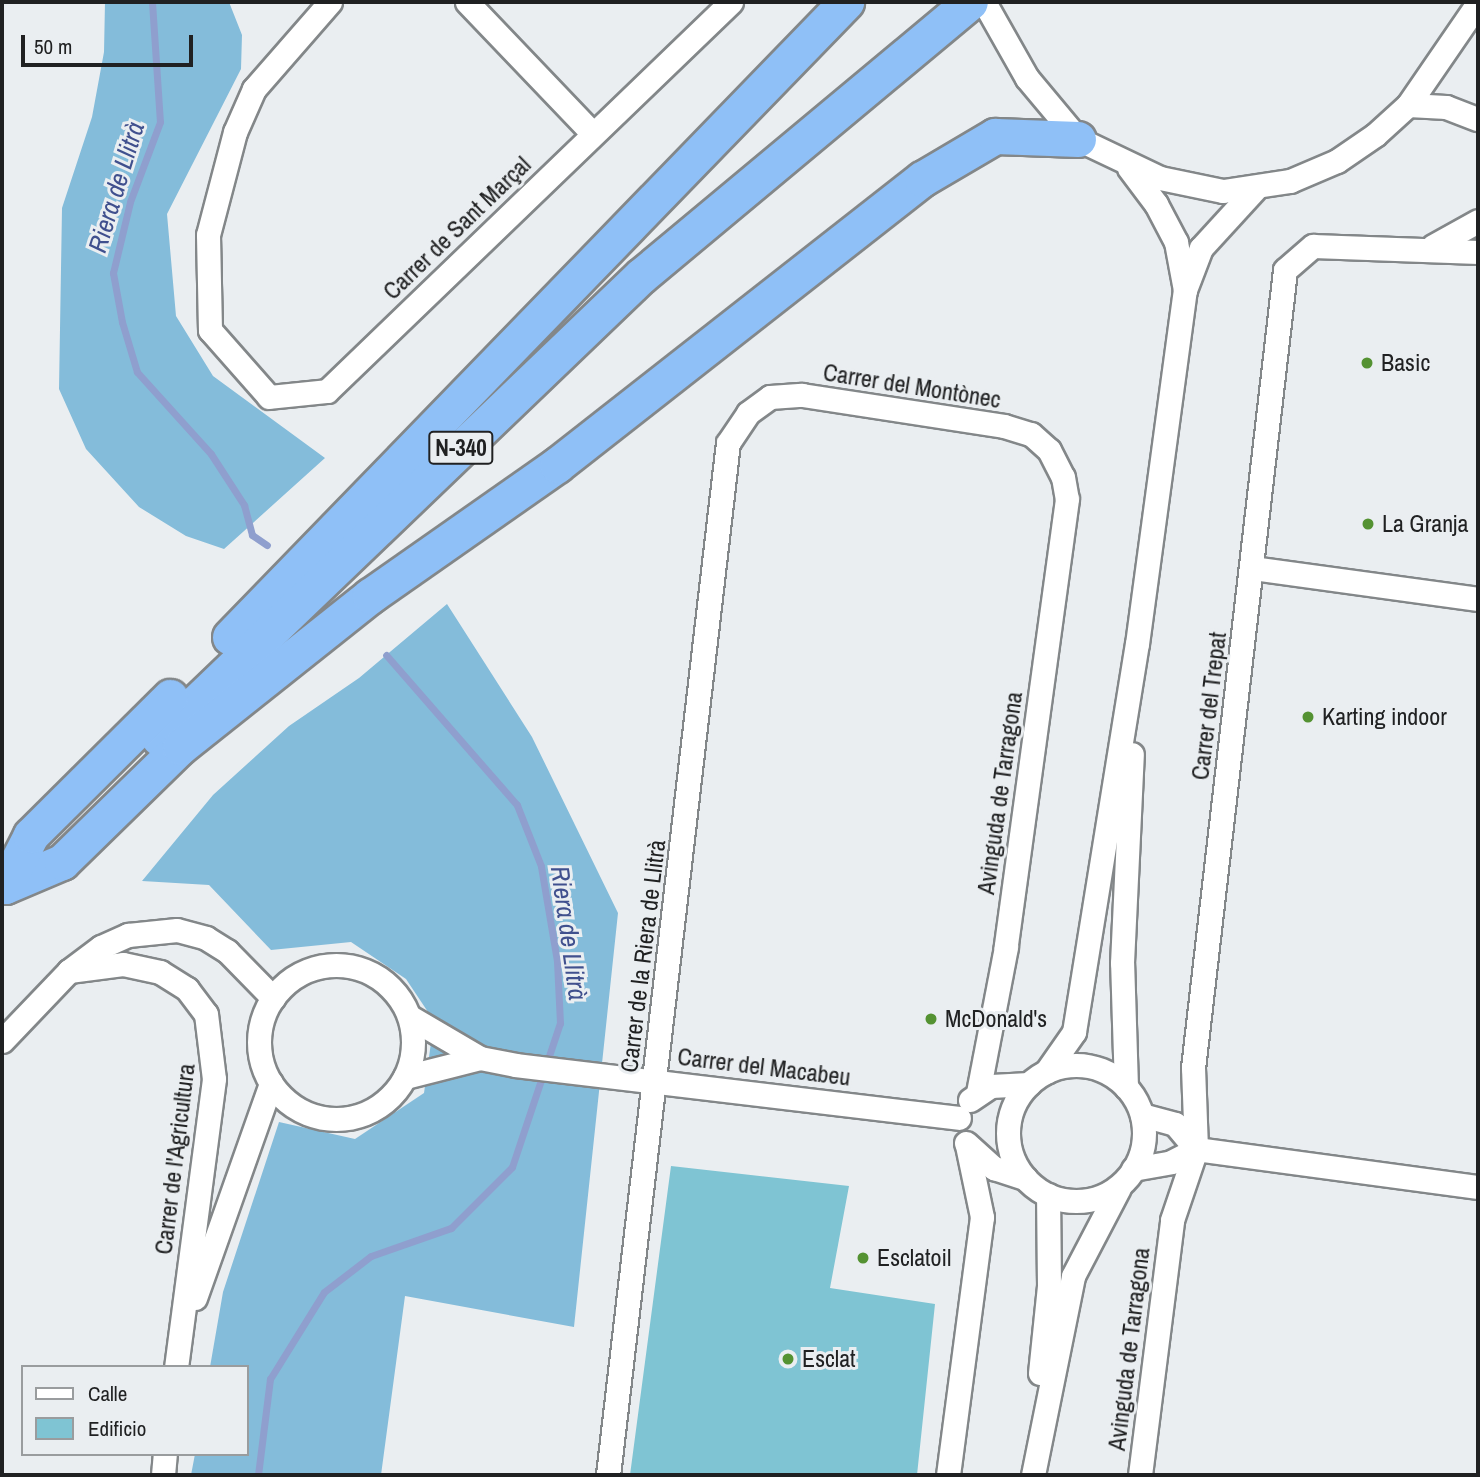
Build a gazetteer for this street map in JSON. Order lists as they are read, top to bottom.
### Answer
{
  "streets": {
    "highway": ["N-340"],
    "street": [
      "Carrer de Sant Marçal",
      "Carrer del Montònec",
      "Carrer del Trepat",
      "Avinguda de Tarragona",
      "Carrer de la Riera de Llitrà",
      "Carrer del Macabeu",
      "Carrer de l'Agricultura"
    ]
  },
  "crossings": [
    ["Carrer del Montònec", "Avinguda de Tarragona"],
    ["Carrer del Montònec", "Carrer de la Riera de Llitrà"],
    ["Carrer del Trepat", "Avinguda de Tarragona"],
    ["Carrer de la Riera de Llitrà", "Carrer del Macabeu"],
    ["Carrer del Macabeu", "Carrer de l'Agricultura"]
  ],
  "water": ["Riera de Llitrà"],
  "places": [
    "Basic",
    "La Granja",
    "Karting indoor",
    "McDonald's",
    "Esclatoil",
    "Esclat"
  ],
  "legend": ["Calle", "Edificio"],
  "scale_bar": "50 m"
}
